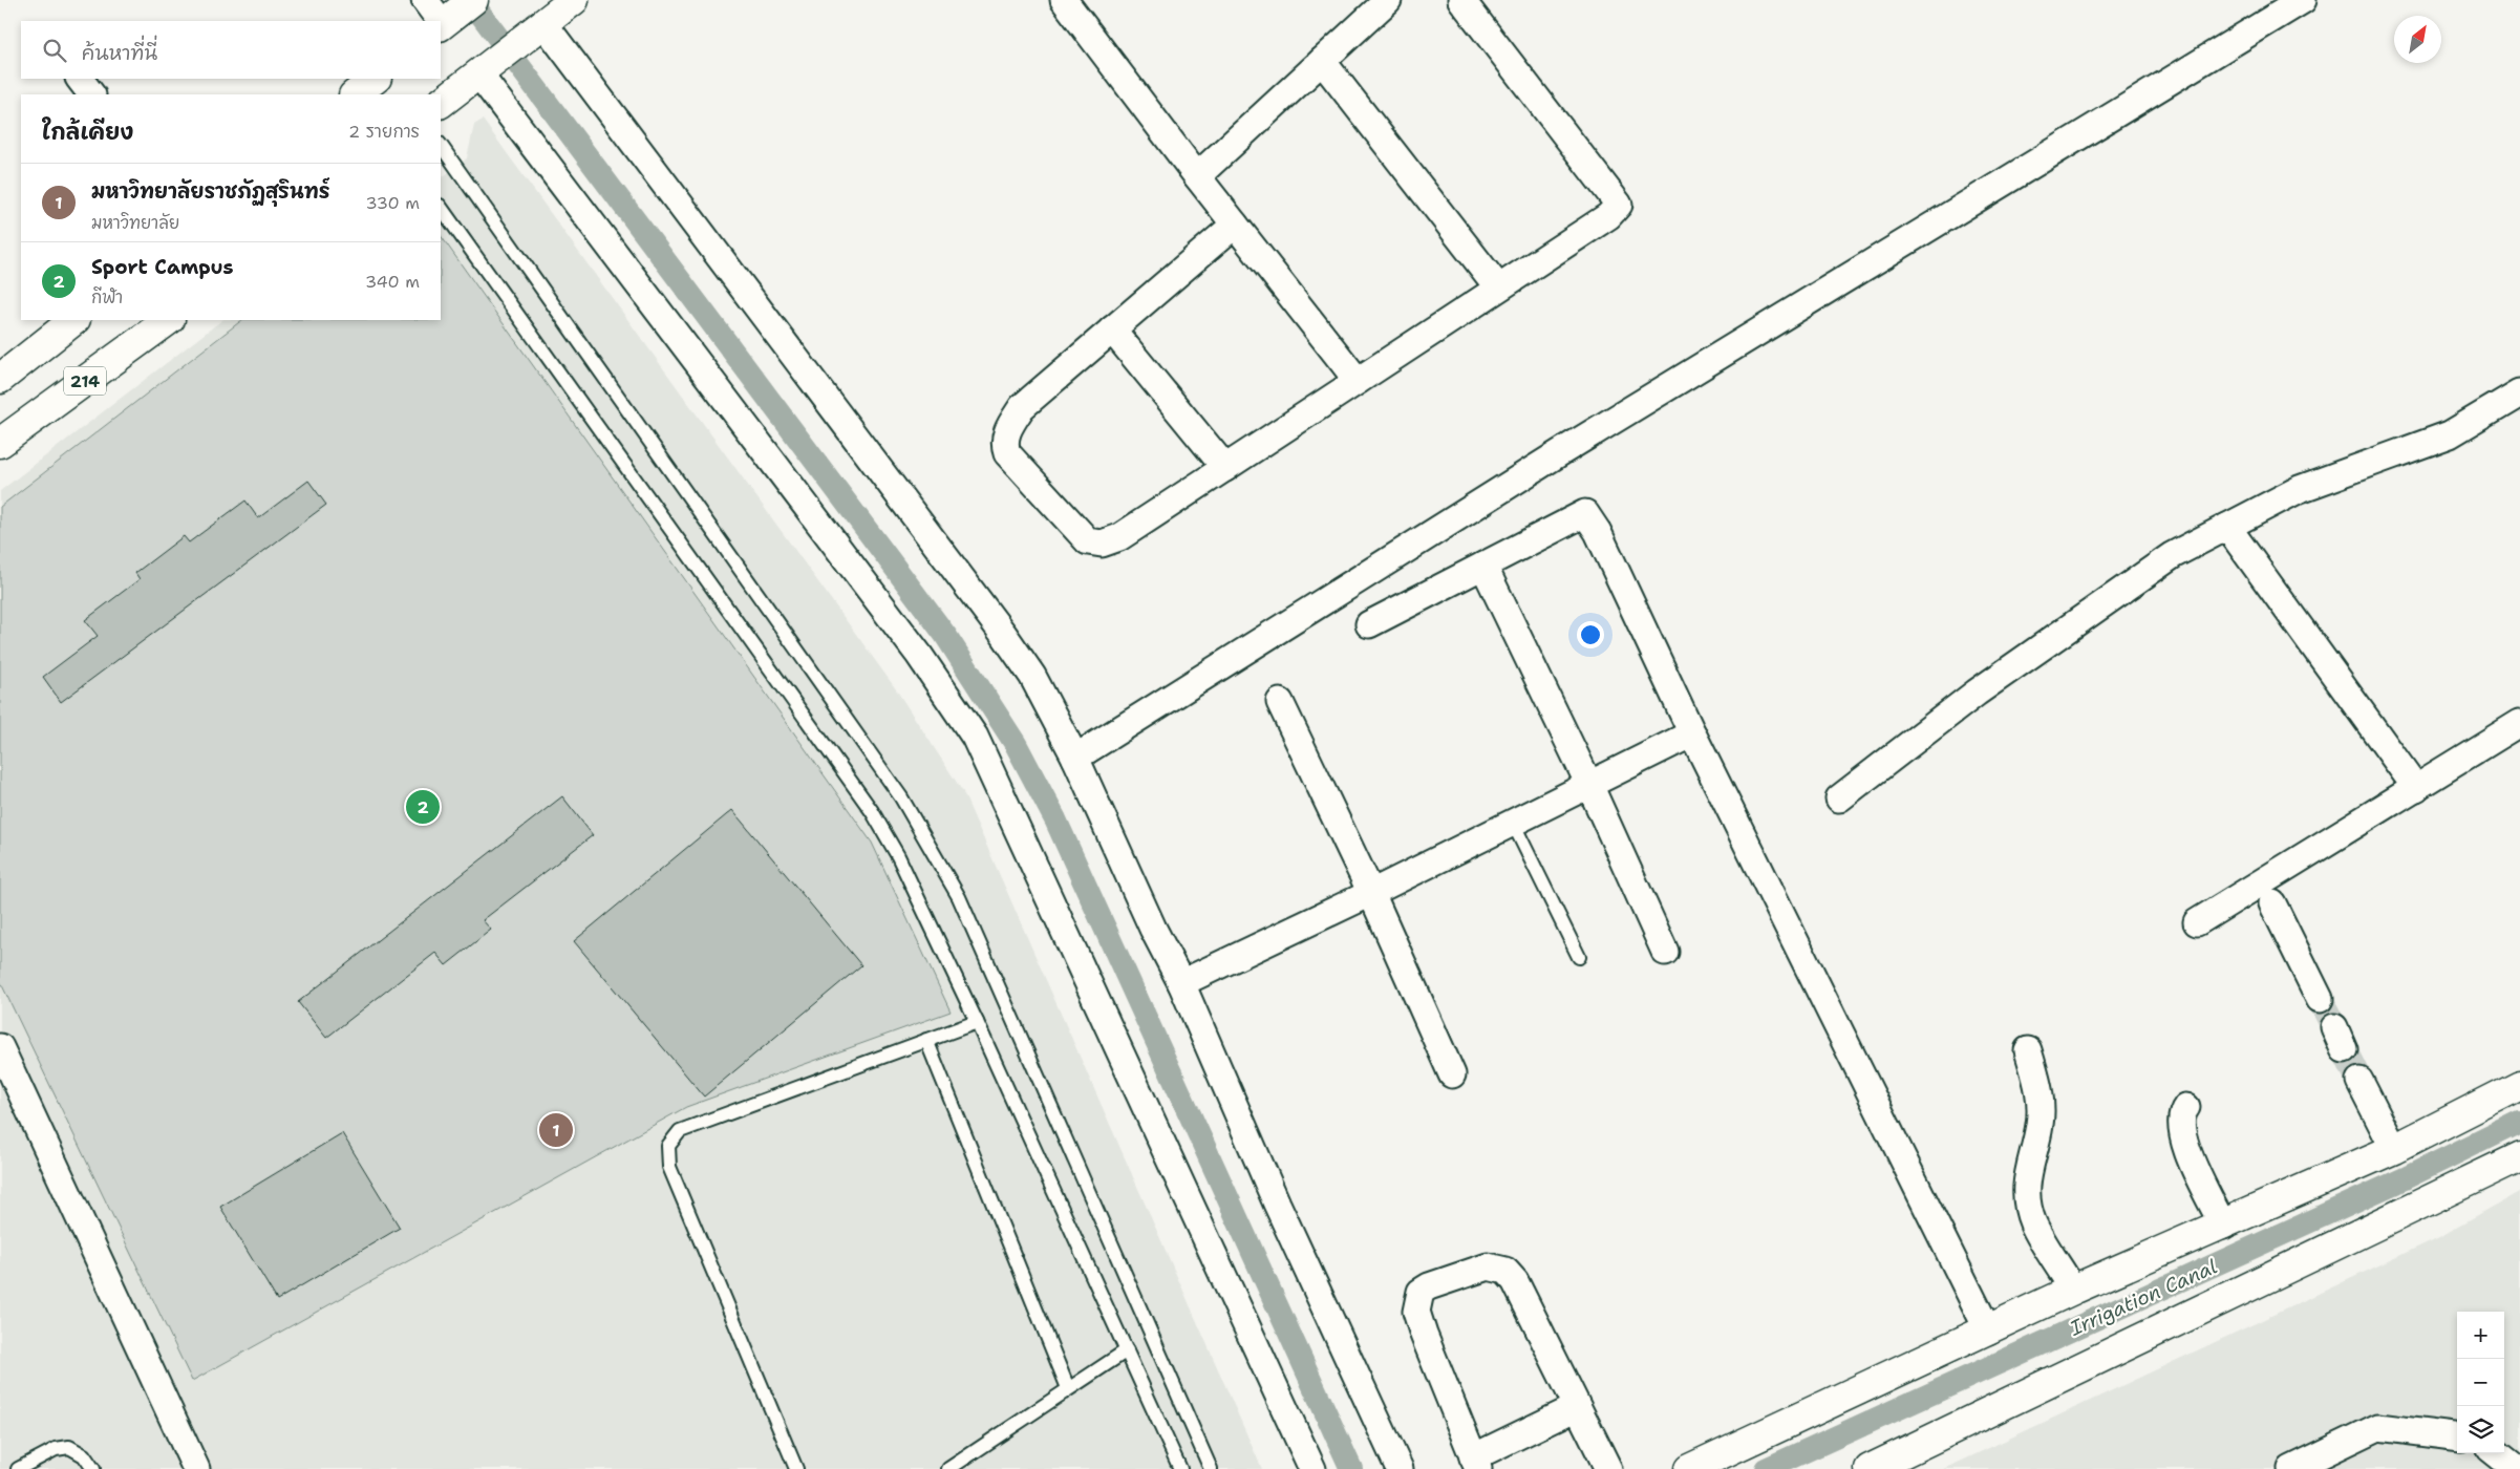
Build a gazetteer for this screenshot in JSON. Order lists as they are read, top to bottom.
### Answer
{
  "streets": {
    "street": ["214"]
  },
  "water": ["Irrigation Canal"],
  "north": "top right",
  "page": {
    "search": "ค้นหาที่นี่",
    "heading": ["ใกล้เคียง", "2 รายการ"],
    "list": [
      {
        "mark": "1",
        "name": "มหาวิทยาลัยราชภัฏสุรินทร์",
        "note": "มหาวิทยาลัย",
        "value": "330 m"
      },
      {
        "mark": "2",
        "name": "Sport Campus",
        "note": "กีฬา",
        "value": "340 m"
      }
    ],
    "pins": ["2", "1"],
    "map_buttons": ["+", "−"]
  }
}
